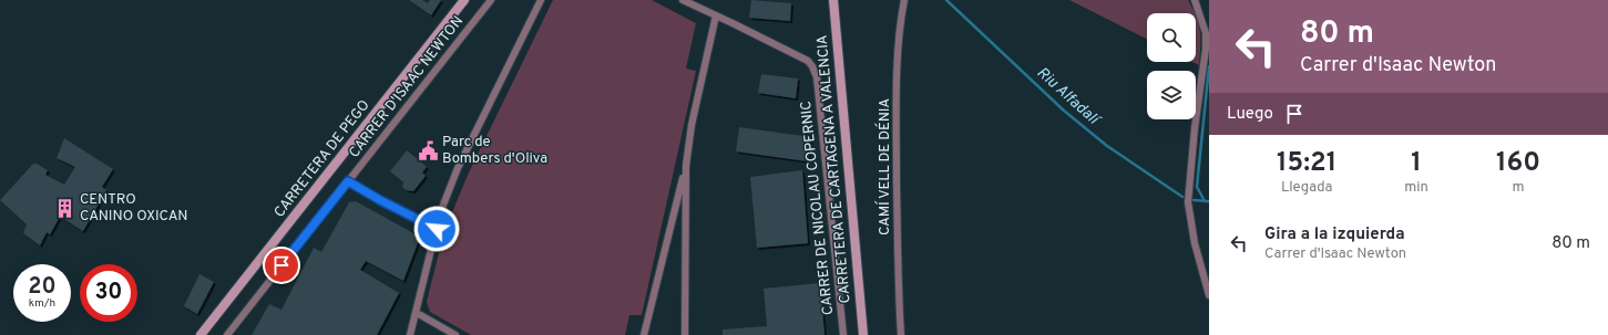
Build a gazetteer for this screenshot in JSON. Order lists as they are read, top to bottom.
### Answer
{
  "streets": {
    "main road": ["CARRETERA DE PEGO", "CARRETERA DE CARTAGENA A VALENCIA"],
    "street": ["CARRER D'ISAAC NEWTON", "CAMÍ VELL DE DÉNIA", "CARRER DE NICOLAU COPERNIC"]
  },
  "water": ["Riu Alfadalí"],
  "places": {
    "public building": ["Parc de Bombers d'Oliva"],
    "building": ["CENTRO CANINO OXICAN"]
  },
  "page": {
    "turn": ["80 m", "Carrer d'Isaac Newton"],
    "then": "Luego",
    "eta": [
      "15:21",
      "Llegada",
      "1",
      "min",
      "160",
      "m"
    ],
    "list": [
      {
        "name": "Gira a la izquierda",
        "note": "Carrer d'Isaac Newton",
        "value": "80 m"
      }
    ],
    "speed": "20 km/h",
    "limit": "30"
  }
}
